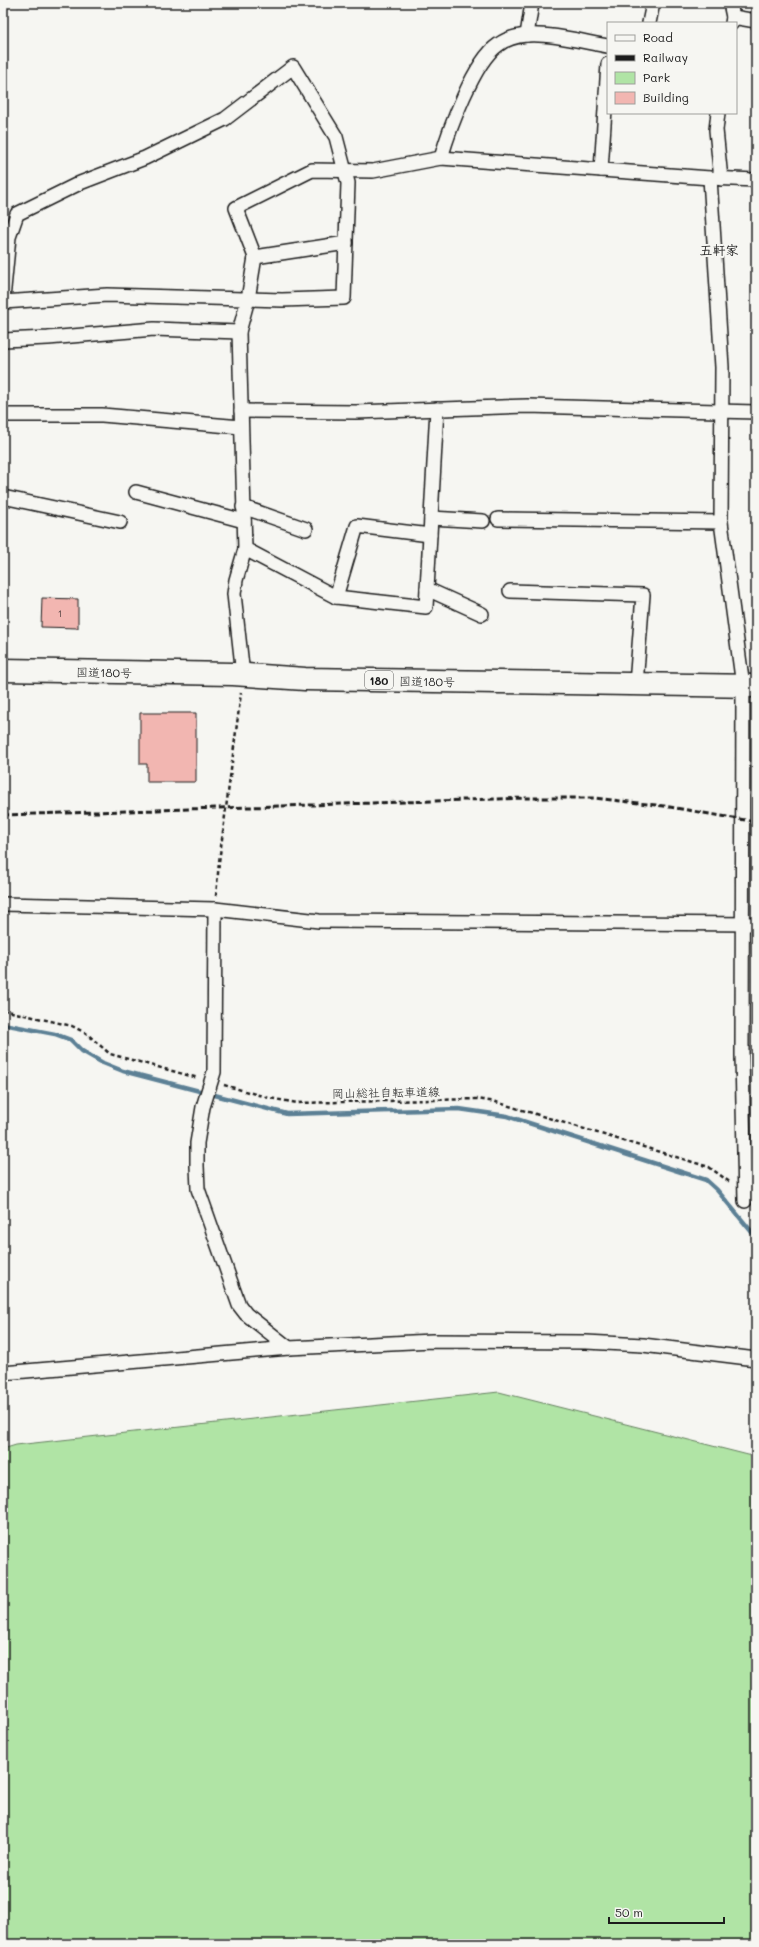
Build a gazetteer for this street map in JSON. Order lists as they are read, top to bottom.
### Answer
{
  "streets": {
    "highway": ["国道180号", "180"],
    "path": ["岡山総社自転車道線"]
  },
  "districts": ["五軒家"],
  "house_numbers": ["1"],
  "legend": [
    "Road",
    "Railway",
    "Park",
    "Building"
  ],
  "scale_bar": "50 m"
}
